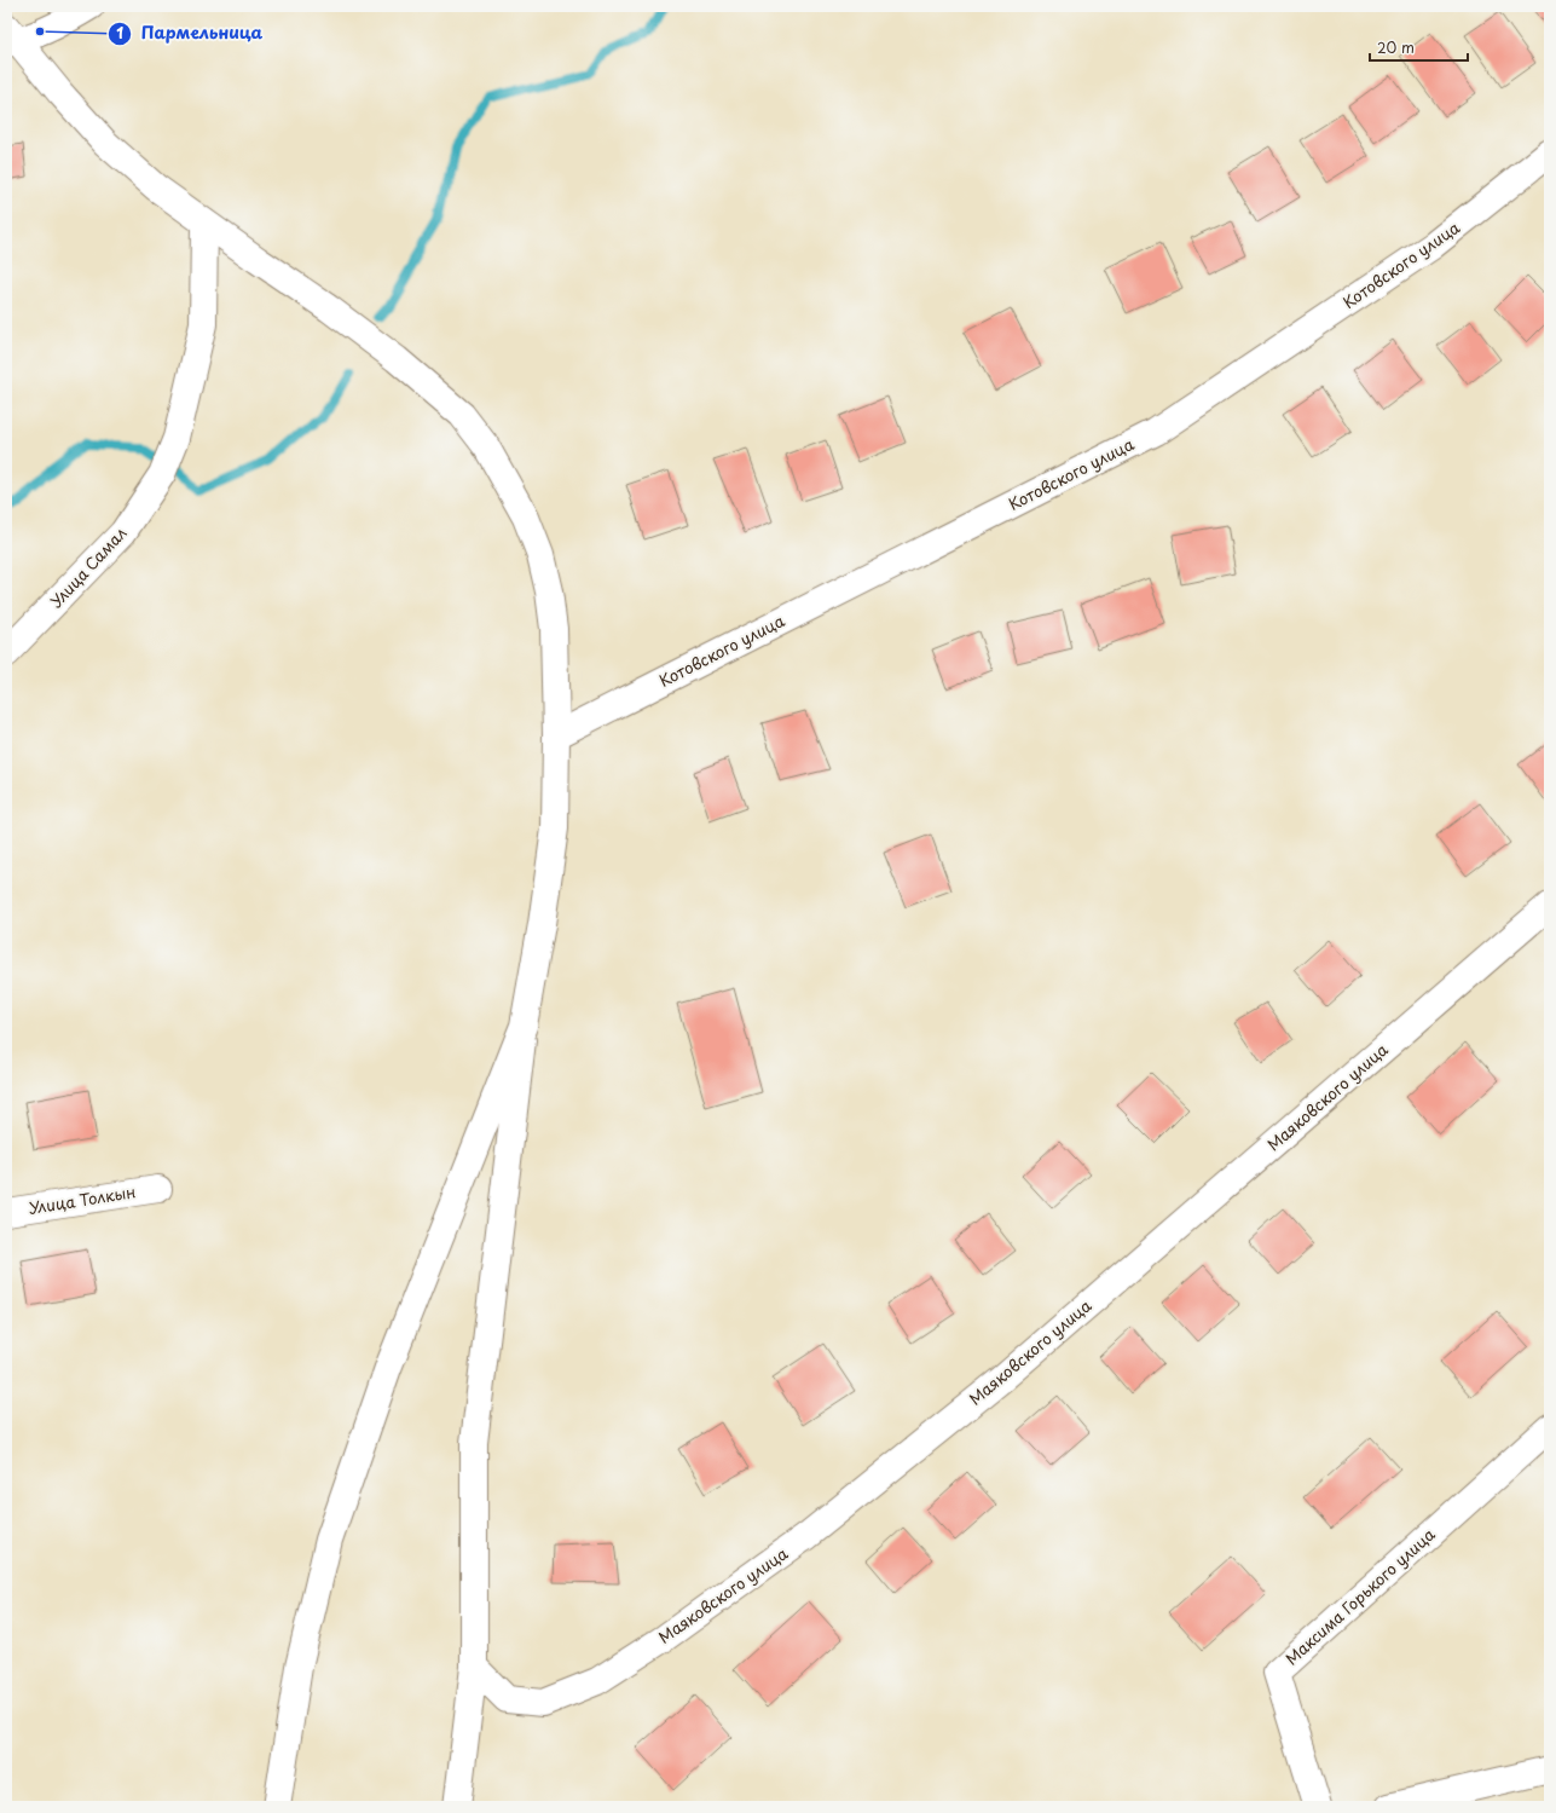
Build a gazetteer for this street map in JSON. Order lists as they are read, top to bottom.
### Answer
{
  "streets": {
    "street": [
      "Котовского улица",
      "Улица Самал",
      "Маяковского улица",
      "Улица Толкын",
      "Максима Горького улица"
    ]
  },
  "places": ["Пармельница"],
  "scale_bar": "20 m"
}
